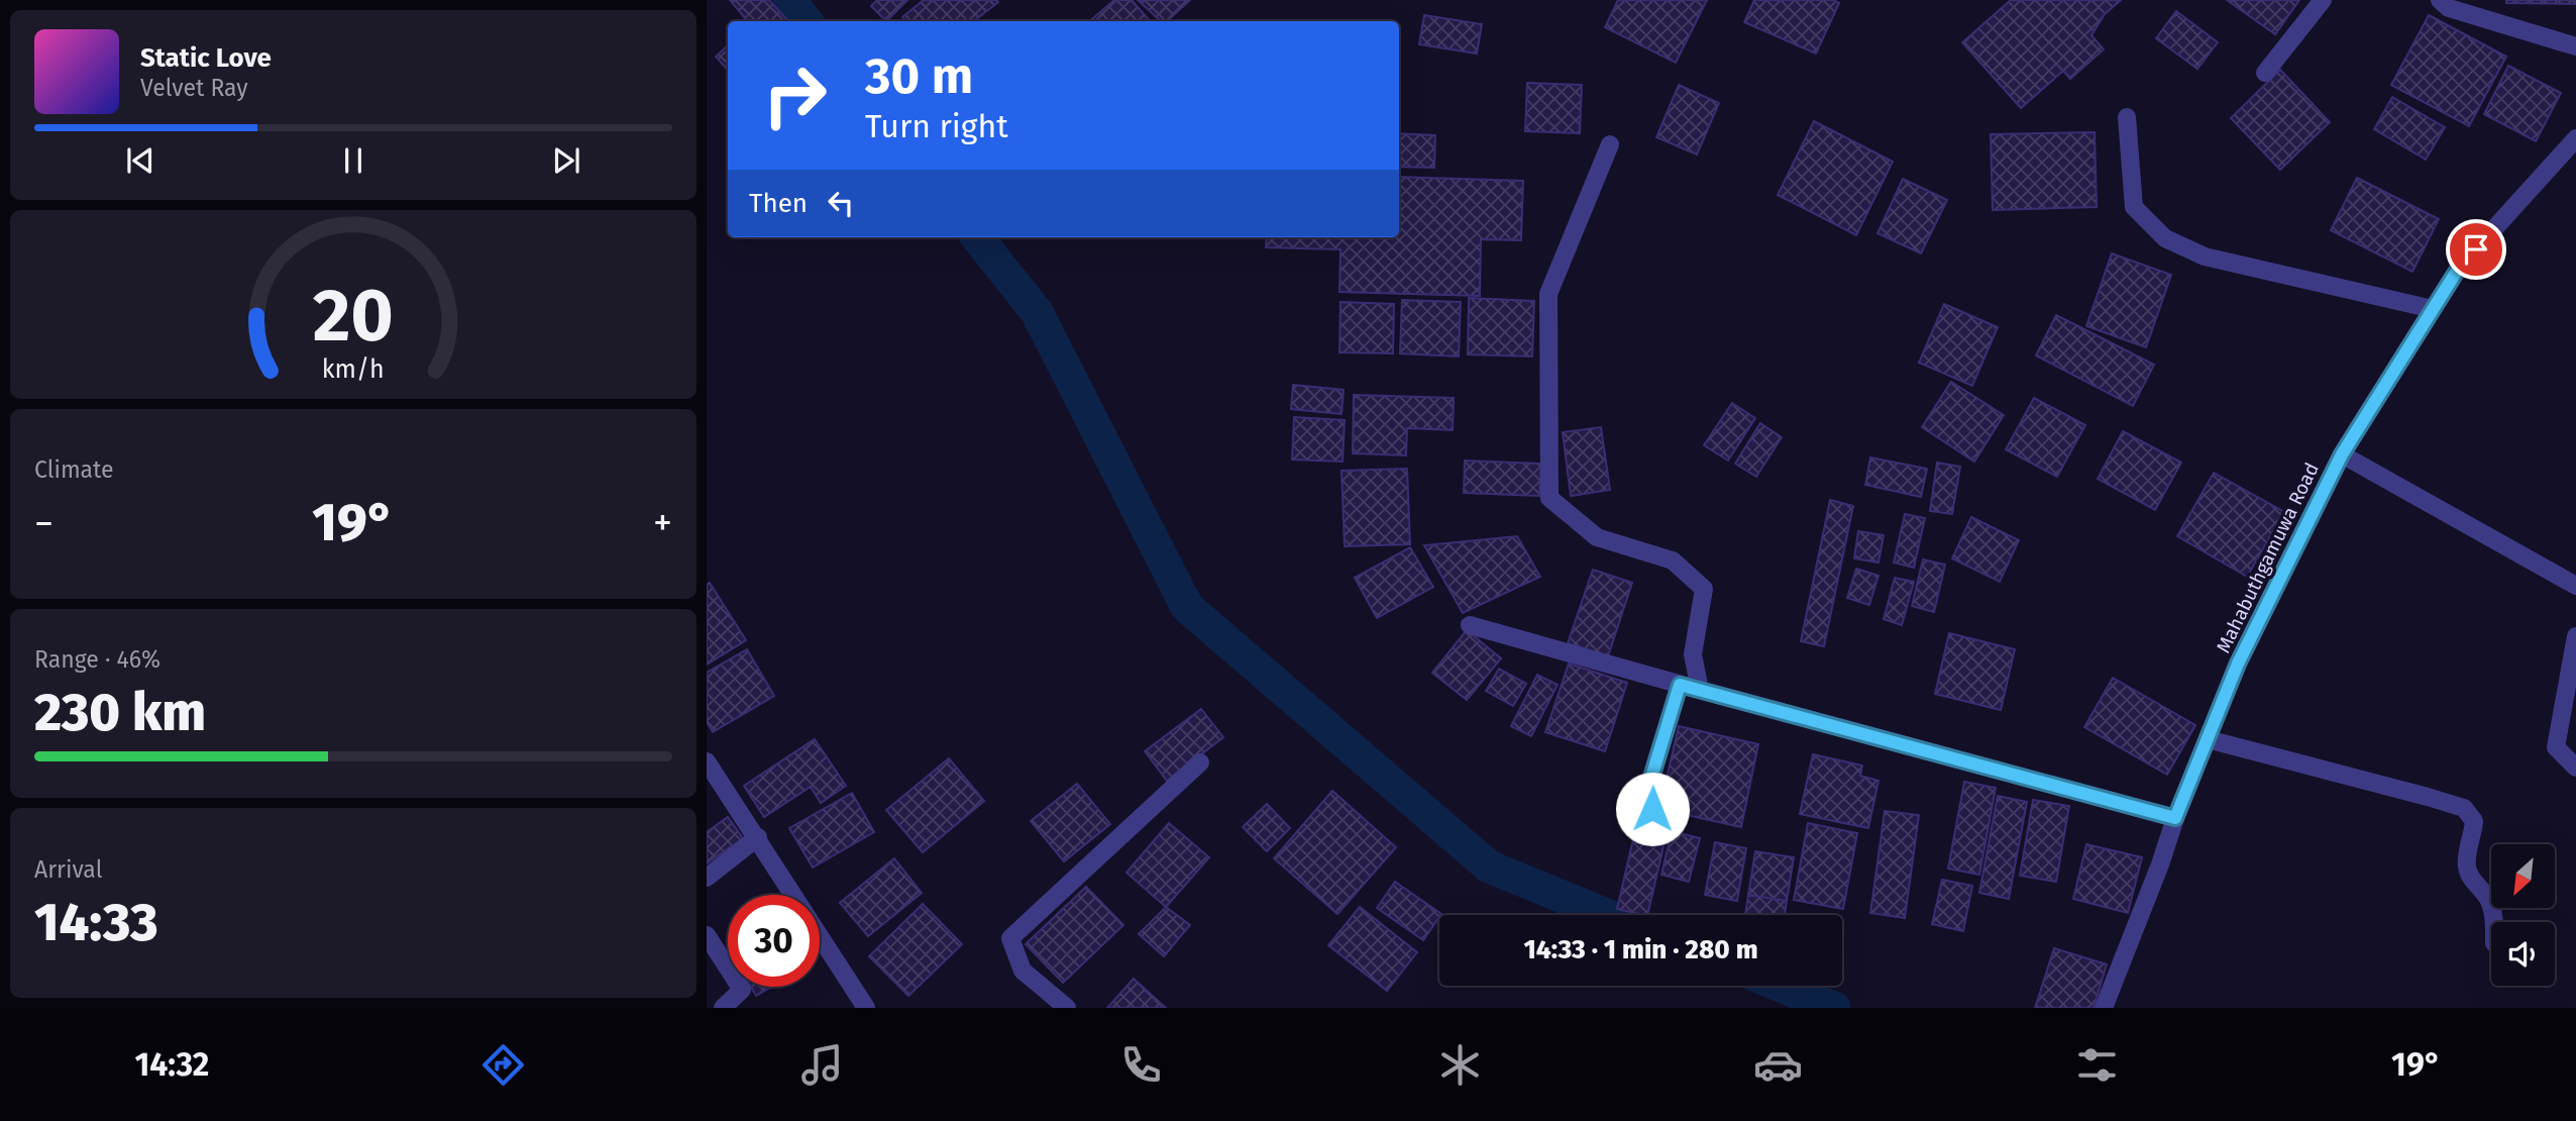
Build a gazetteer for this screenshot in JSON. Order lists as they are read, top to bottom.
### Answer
{
  "streets": {
    "street": ["Mahabuthgamuwa Road"]
  },
  "north": "bottom left",
  "page": {
    "turn": ["30 m", "Turn right"],
    "song": ["Static Love", "Velvet Ray"],
    "then": "Then",
    "tile": [
      "Climate",
      ["Range · 46%", "230 km"],
      ["Arrival", "14:33"]
    ],
    "heat": ["−", "19°", "+"],
    "limit": "30",
    "trip": "14:33 · 1 min · 280 m",
    "tabs": ["14:32", "19°"],
    "gauge": ["20", "km/h"]
  }
}
